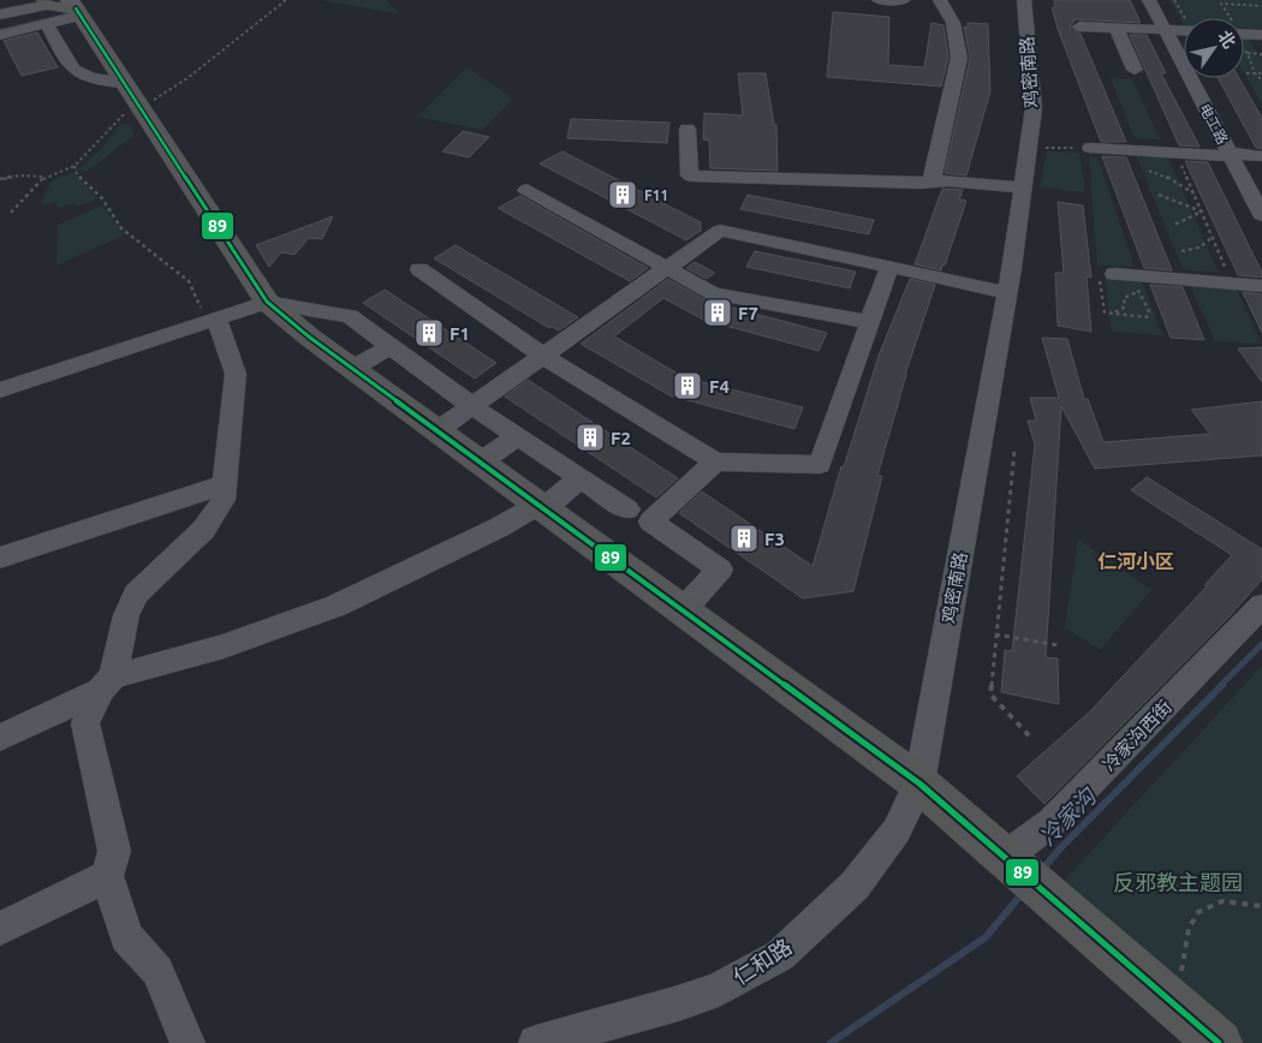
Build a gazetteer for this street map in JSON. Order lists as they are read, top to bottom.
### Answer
{
  "streets": {
    "street": [
      "鸡密南路",
      "电工路",
      "冷家沟西街",
      "仁和路"
    ]
  },
  "crossings": [
    ["鸡密南路", "仁和路"]
  ],
  "districts": ["仁河小区"],
  "water": ["冷家沟"],
  "parks": ["反邪教主题园"],
  "places": {
    "building": [
      "F11",
      "F7",
      "F1",
      "F4",
      "F2",
      "F3"
    ]
  },
  "lines": ["transit line 89"],
  "north": "top right"
}
